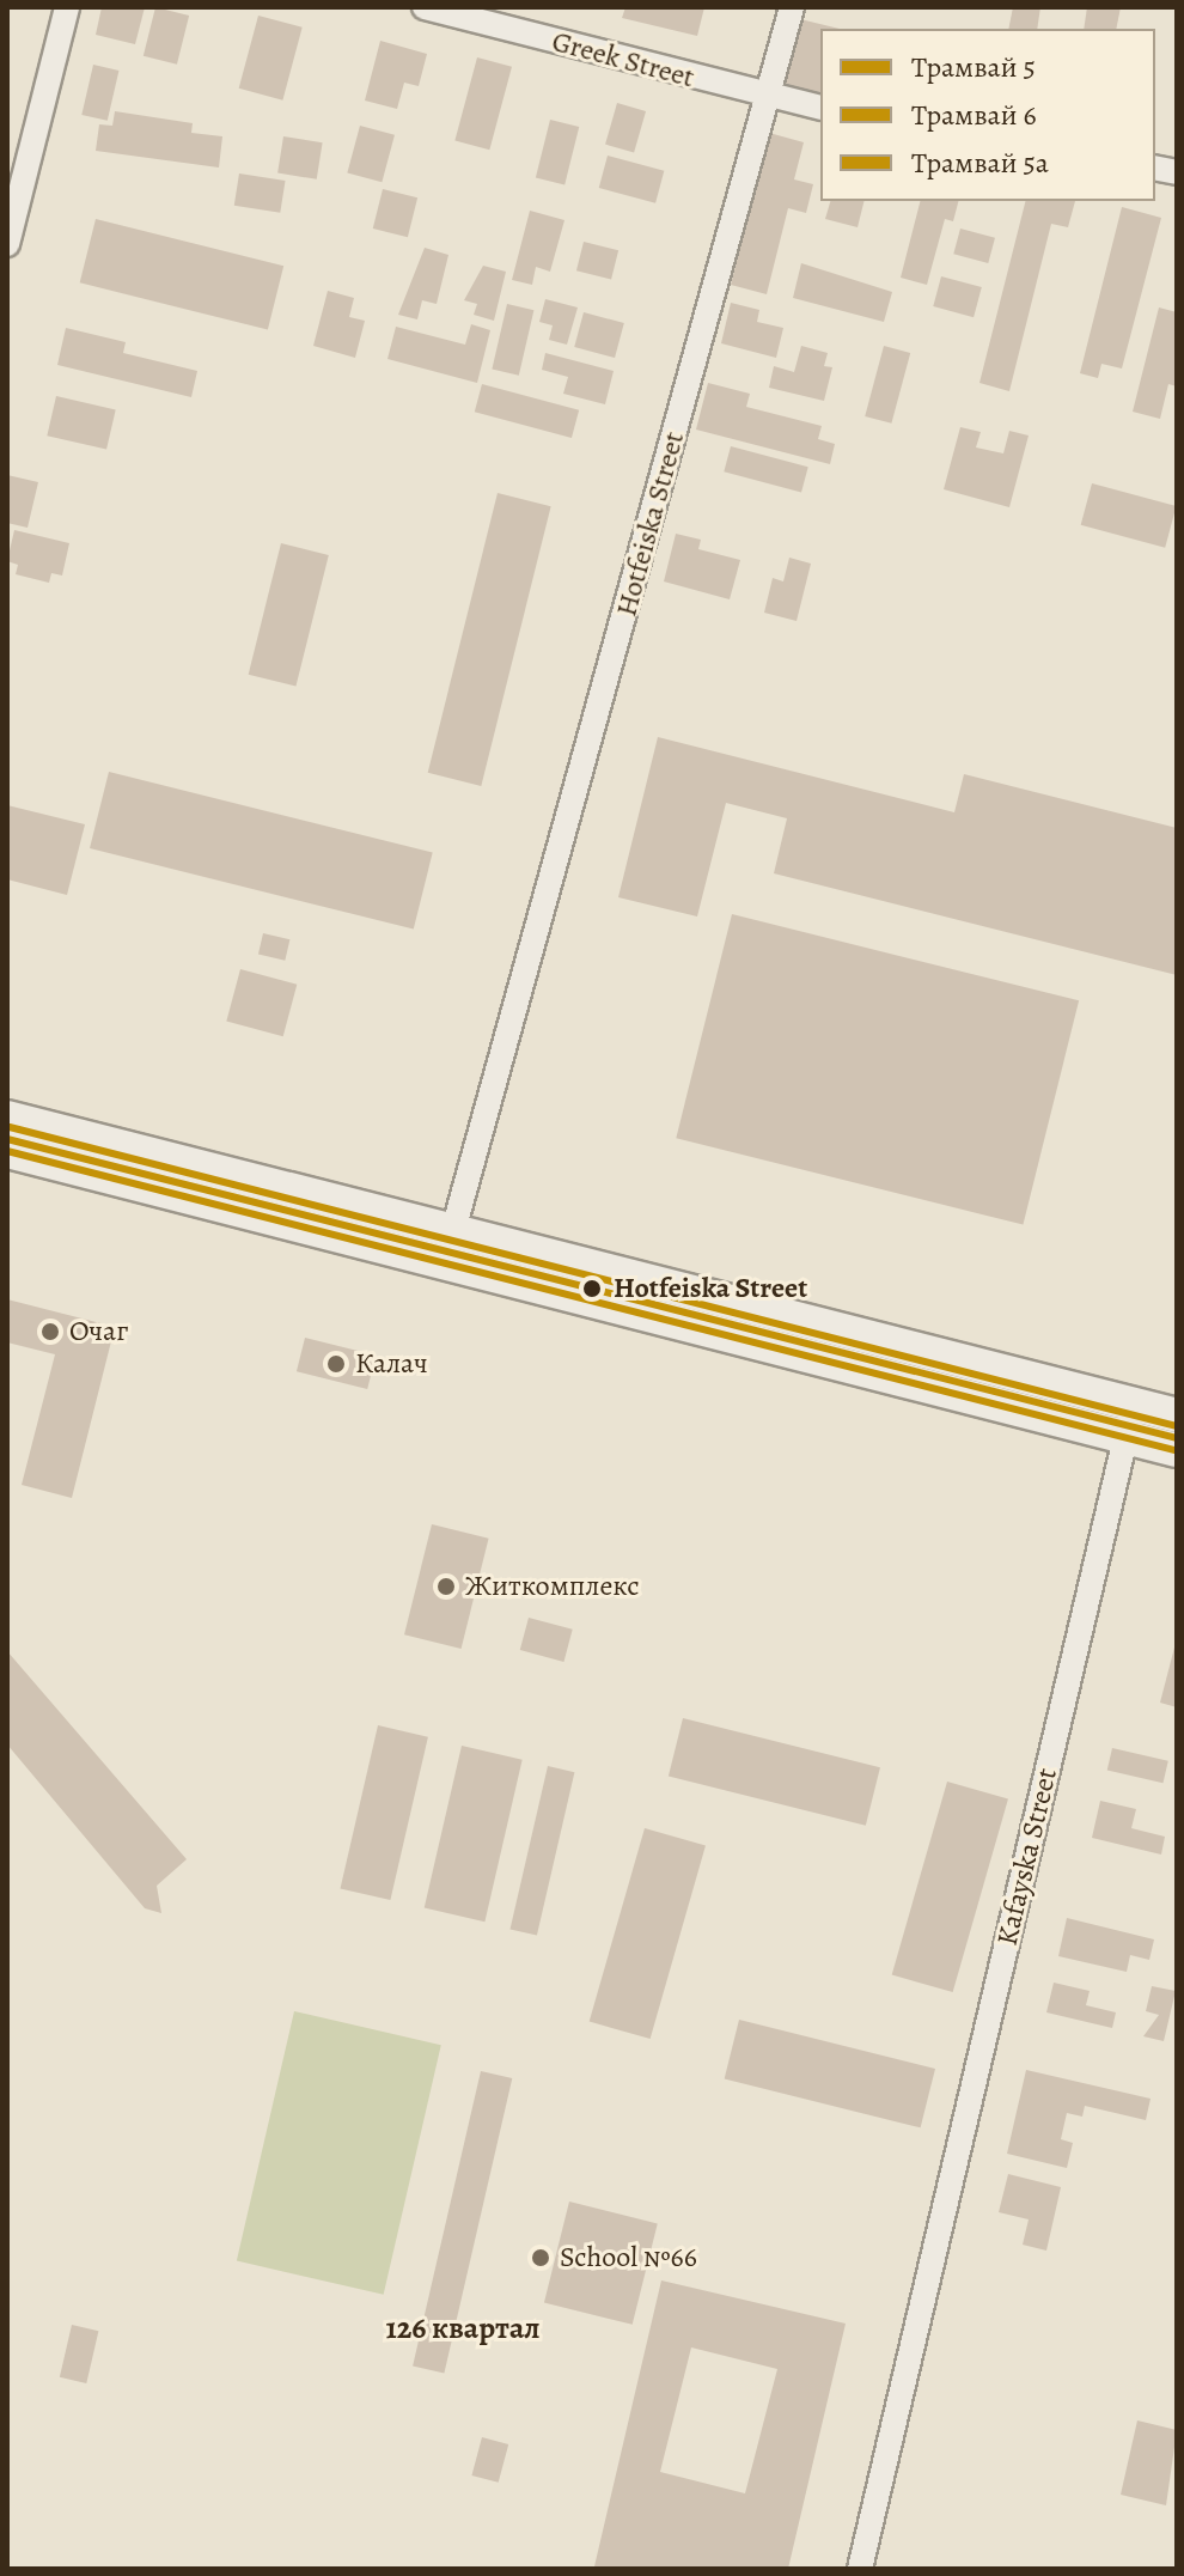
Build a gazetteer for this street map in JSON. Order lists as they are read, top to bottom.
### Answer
{
  "streets": {
    "street": ["Greek Street", "Hotfeiska Street", "Kafayska Street"]
  },
  "crossings": [
    ["Greek Street", "Hotfeiska Street"]
  ],
  "districts": ["126 квартал"],
  "places": [
    "Hotfeiska Street",
    "Очаг",
    "Калач",
    "Житкомплекс",
    "School №66"
  ],
  "lines": ["tram line 5а", "tram line 5", "tram line 6"],
  "legend": ["Трамвай 5", "Трамвай 6", "Трамвай 5а"]
}
